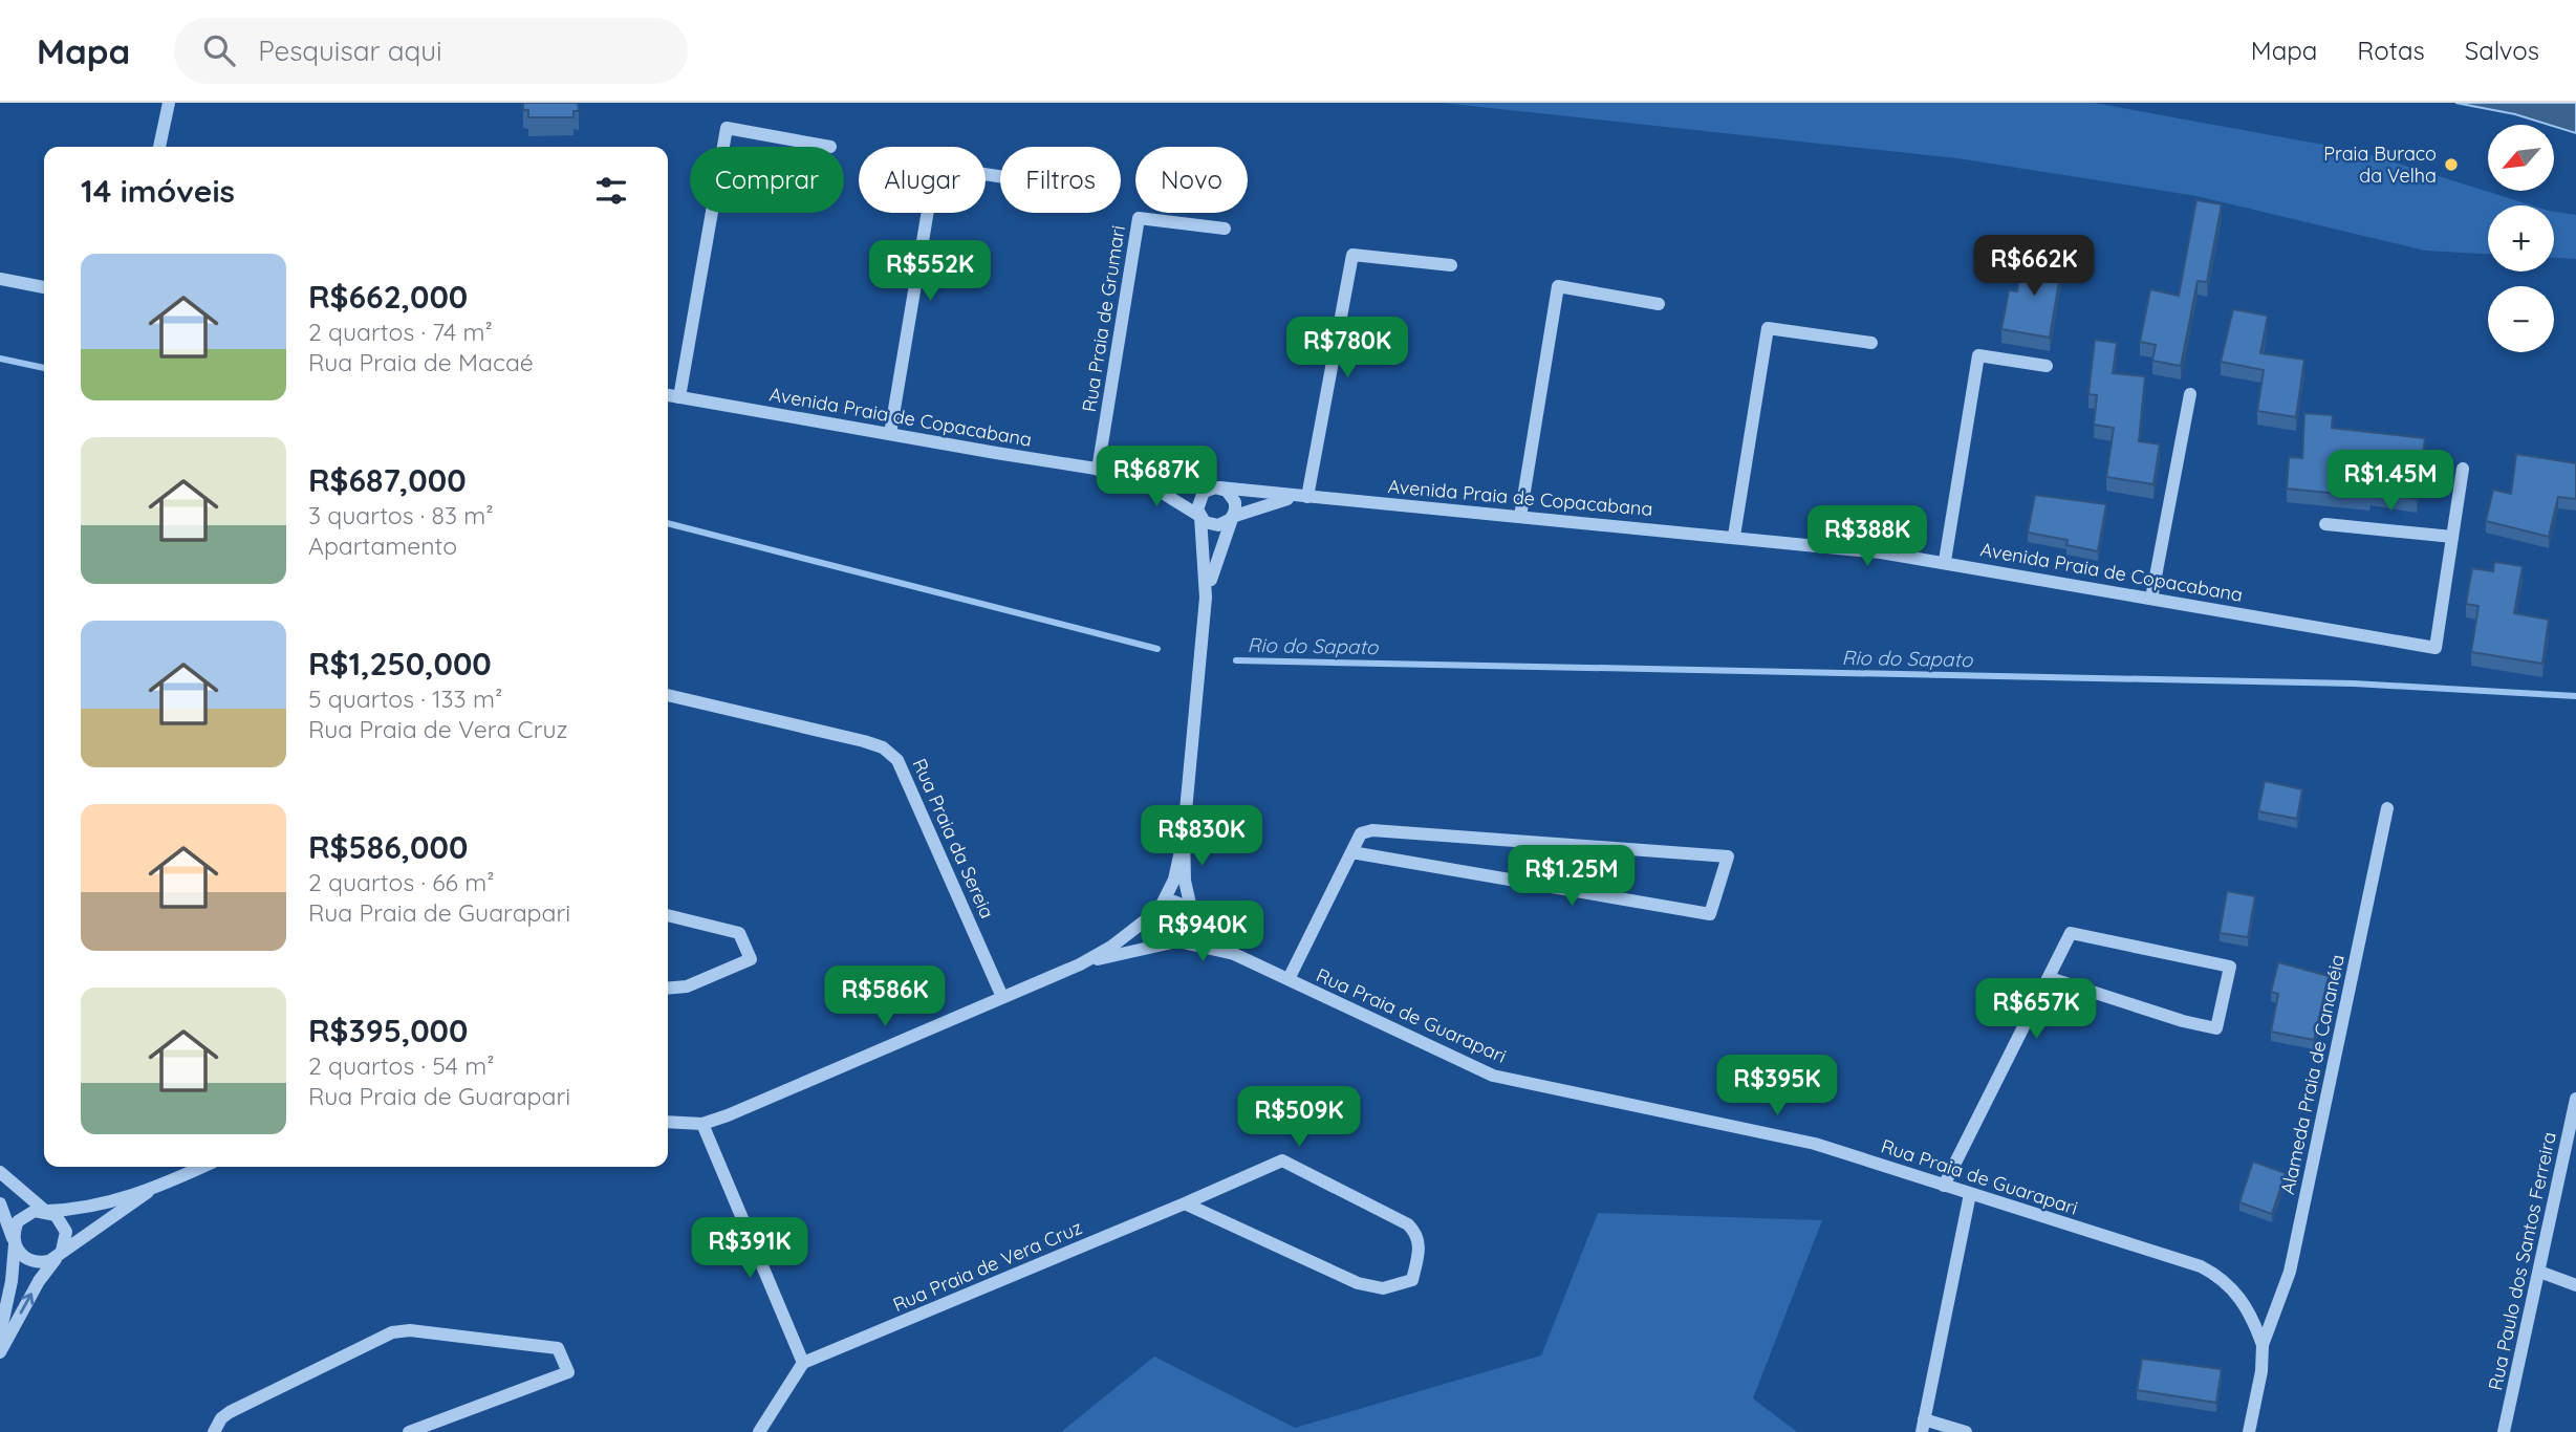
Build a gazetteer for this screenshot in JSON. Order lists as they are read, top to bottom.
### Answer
{
  "streets": {
    "street": [
      "Rua Praia de Grumari",
      "Avenida Praia de Copacabana",
      "Rua Praia da Sereia",
      "Rua Praia de Guarapari",
      "Alameda Praia de Cananéia",
      "Rua Paulo dos Santos Ferreira",
      "Rua Praia de Vera Cruz"
    ]
  },
  "crossings": [
    ["Rua Praia de Grumari", "Avenida Praia de Copacabana"],
    ["Rua Praia da Sereia", "Rua Praia de Guarapari"],
    ["Rua Praia de Guarapari", "Alameda Praia de Cananéia"]
  ],
  "water": ["Rio do Sapato"],
  "places": ["Praia Buraco da Velha"],
  "north": "bottom left",
  "page": {
    "header": "Mapa",
    "search": "Pesquisar aqui",
    "nav": ["Mapa", "Rotas", "Salvos"],
    "map_buttons": ["+", "−"],
    "chip": [
      "Comprar",
      "Alugar",
      "Filtros",
      "Novo"
    ],
    "heading": "14 imóveis",
    "price": [
      "R$662K",
      "R$552K",
      "R$780K",
      "R$687K",
      "R$1.45M",
      "R$388K",
      "R$830K",
      "R$1.25M",
      "R$940K",
      "R$586K",
      "R$657K",
      "R$395K",
      "R$509K",
      "R$391K"
    ],
    "list": [
      {
        "name": "R$662,000",
        "note": "2 quartos · 74 m² · Rua Praia de Macaé"
      },
      {
        "name": "R$687,000",
        "note": "3 quartos · 83 m² · Apartamento"
      },
      {
        "name": "R$1,250,000",
        "note": "5 quartos · 133 m² · Rua Praia de Vera Cruz"
      },
      {
        "name": "R$586,000",
        "note": "2 quartos · 66 m² · Rua Praia de Guarapari"
      },
      {
        "name": "R$395,000",
        "note": "2 quartos · 54 m² · Rua Praia de Guarapari"
      }
    ]
  }
}
